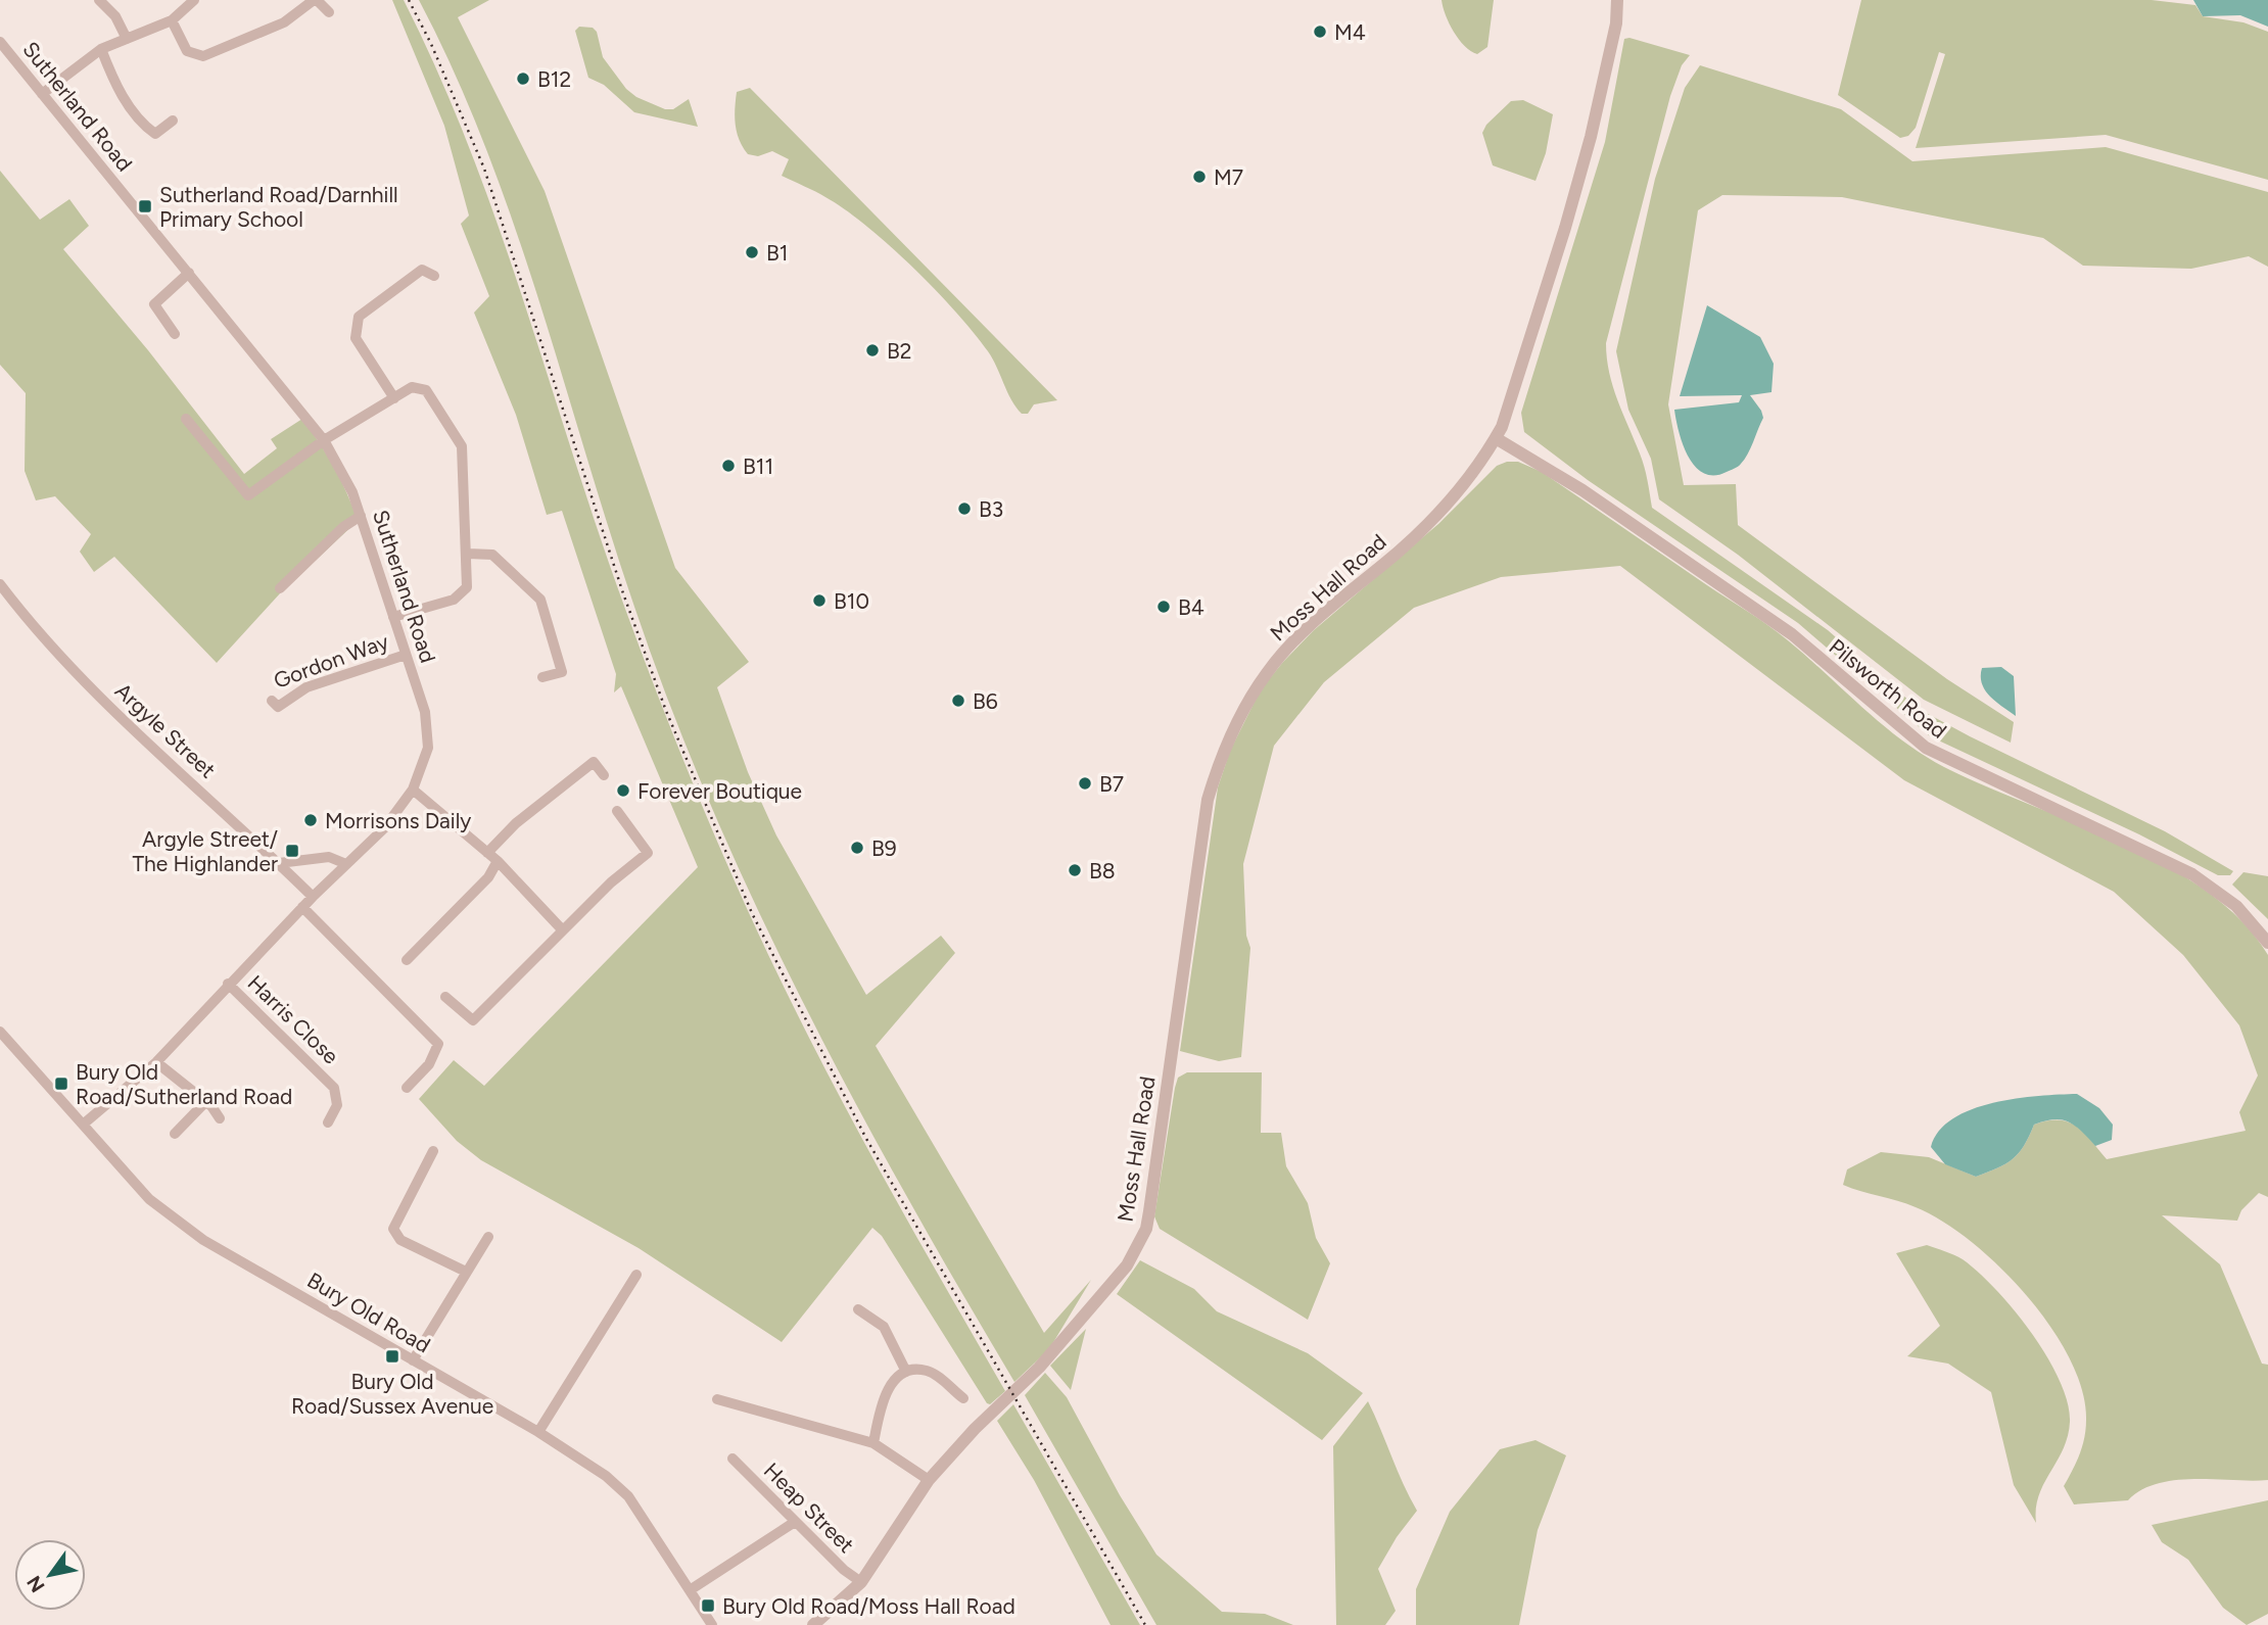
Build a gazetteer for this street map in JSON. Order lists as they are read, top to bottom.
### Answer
{
  "streets": {
    "street": [
      "Sutherland Road",
      "Moss Hall Road",
      "Gordon Way",
      "Pilsworth Road",
      "Argyle Street",
      "Harris Close",
      "Bury Old Road",
      "Heap Street"
    ]
  },
  "crossings": [
    ["Sutherland Road", "Gordon Way"],
    ["Sutherland Road", "Argyle Street"],
    ["Sutherland Road", "Harris Close"],
    ["Sutherland Road", "Bury Old Road"],
    ["Moss Hall Road", "Pilsworth Road"],
    ["Moss Hall Road", "Heap Street"]
  ],
  "places": {
    "other": [
      "M4",
      "B12",
      "M7",
      "B1",
      "B2",
      "B11",
      "B3",
      "B10",
      "B4",
      "B6",
      "B7",
      "Forever Boutique",
      "Morrisons Daily",
      "B9",
      "B8"
    ],
    "transit": [
      "Sutherland Road/Darnhill Primary School",
      "Argyle Street/ The Highlander",
      "Bury Old Road/Sutherland Road",
      "Bury Old Road/Sussex Avenue",
      "Bury Old Road/Moss Hall Road"
    ]
  },
  "north": "bottom left"
}
